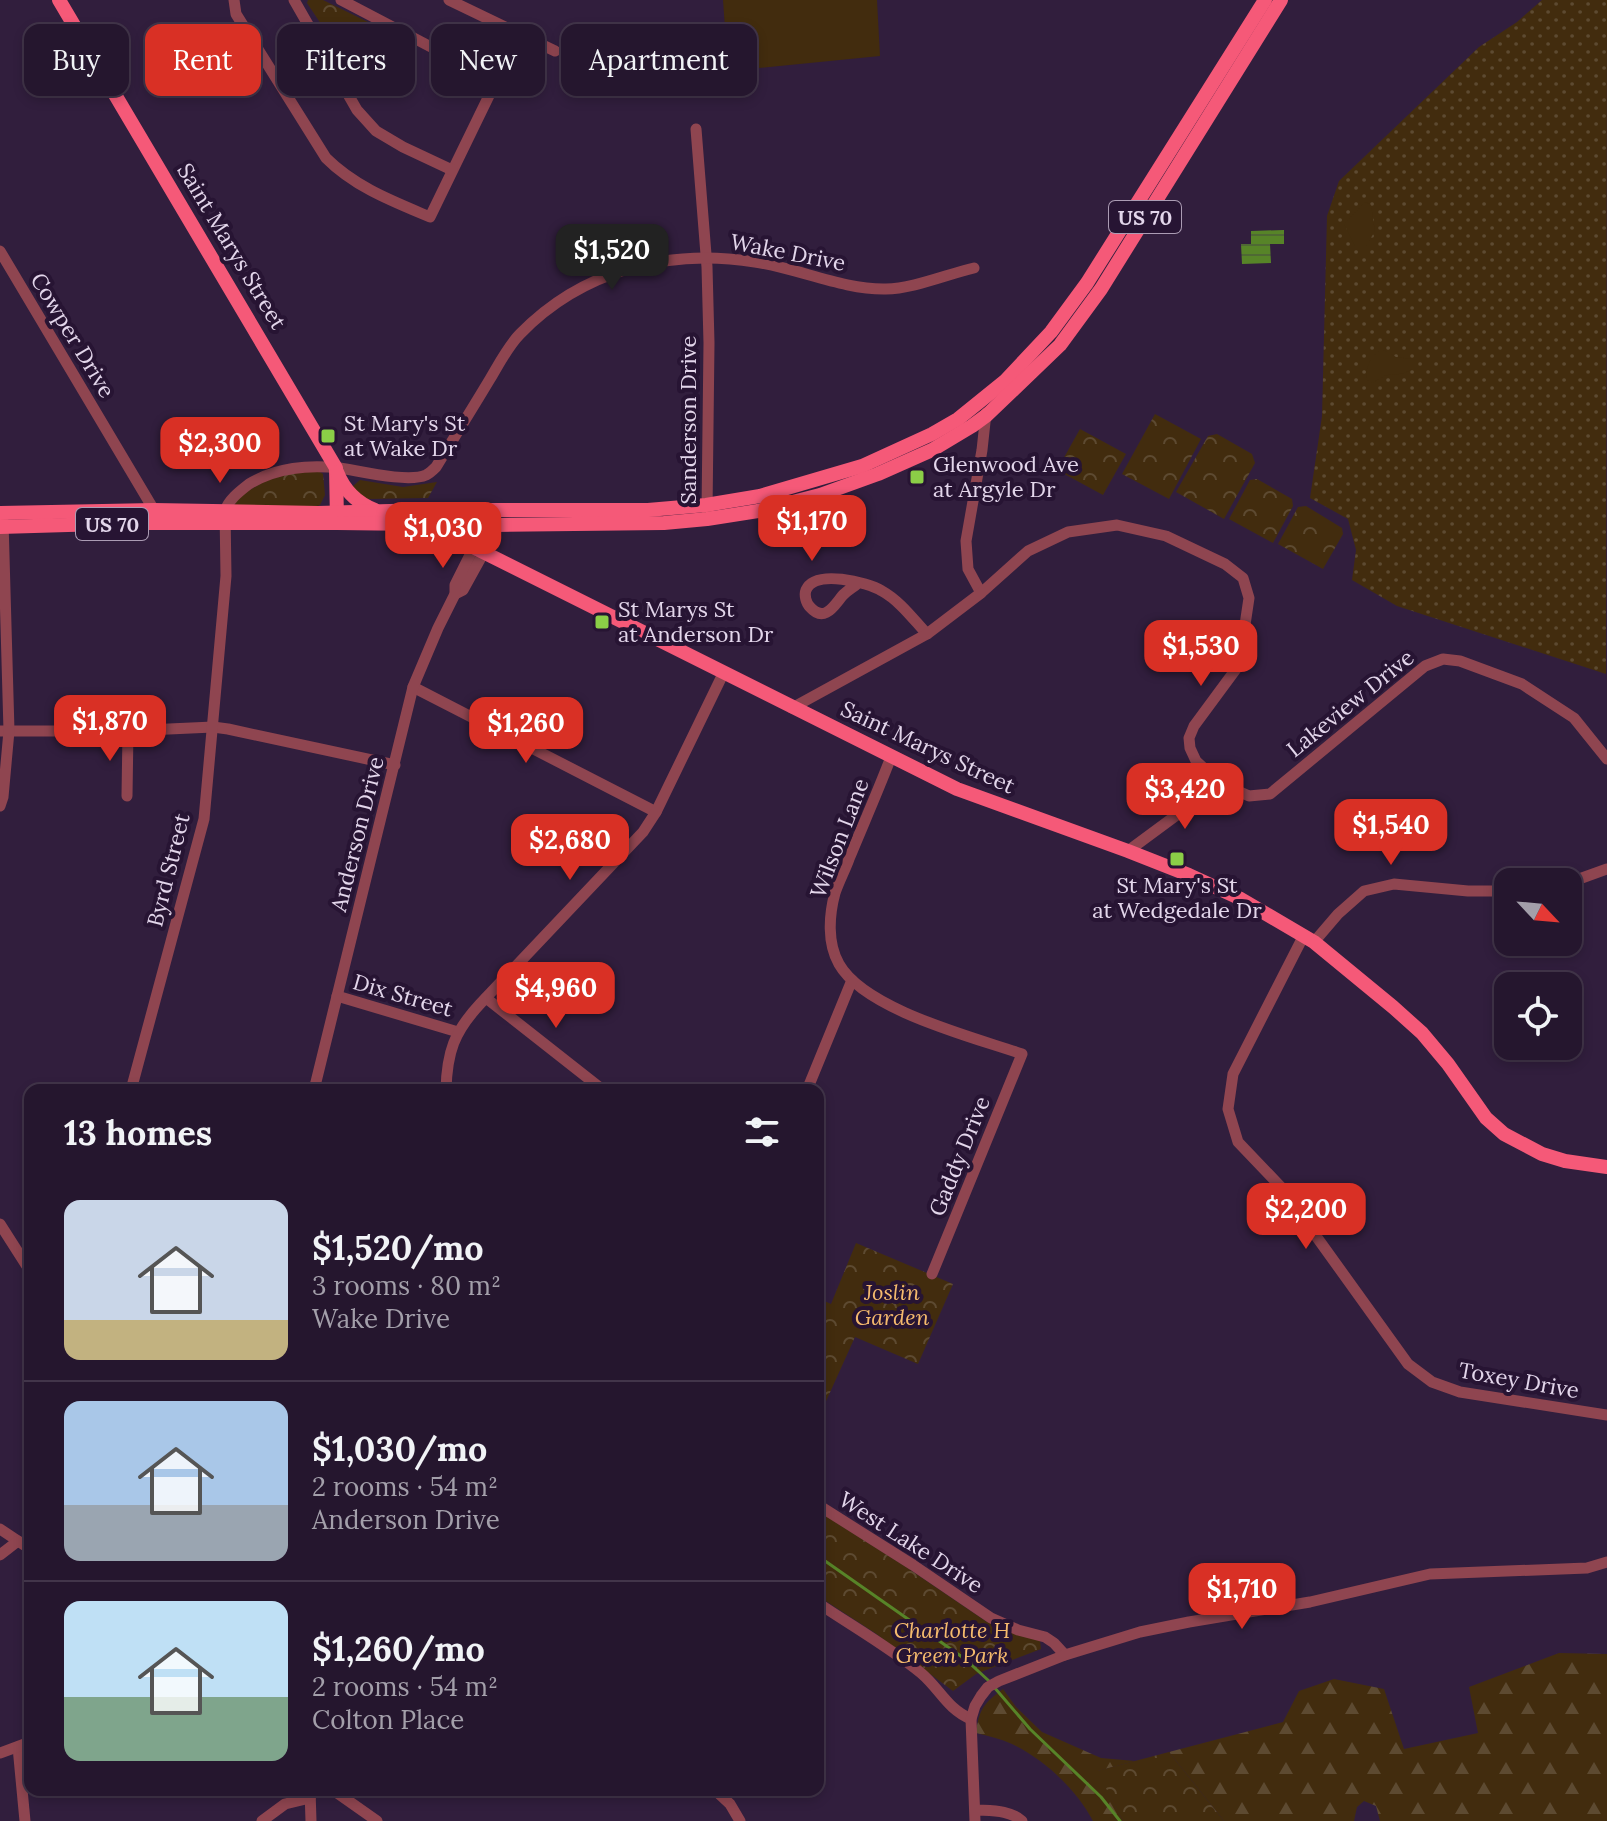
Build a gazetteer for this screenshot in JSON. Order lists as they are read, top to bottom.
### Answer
{
  "streets": {
    "main road": ["US 70", "Saint Marys Street"],
    "street": [
      "Wake Drive",
      "Cowper Drive",
      "Sanderson Drive",
      "Lakeview Drive",
      "Anderson Drive",
      "Wilson Lane",
      "Byrd Street",
      "Dix Street",
      "Gaddy Drive",
      "Toxey Drive",
      "West Lake Drive"
    ]
  },
  "crossings": [
    ["US 70", "Saint Marys Street"],
    ["US 70", "Wake Drive"],
    ["US 70", "Cowper Drive"],
    ["US 70", "Sanderson Drive"],
    ["US 70", "Byrd Street"],
    ["Saint Marys Street", "Wake Drive"],
    ["Saint Marys Street", "Lakeview Drive"],
    ["Saint Marys Street", "Anderson Drive"],
    ["Saint Marys Street", "Wilson Lane"],
    ["Saint Marys Street", "Toxey Drive"],
    ["Wake Drive", "Sanderson Drive"],
    ["Wake Drive", "Byrd Street"],
    ["Anderson Drive", "Dix Street"],
    ["Wilson Lane", "Gaddy Drive"]
  ],
  "parks": ["Joslin Garden", "Charlotte H Green Park"],
  "places": {
    "transit": [
      "St Mary's St at Wake Dr",
      "Glenwood Ave at Argyle Dr",
      "St Marys St at Anderson Dr",
      "St Mary's St at Wedgedale Dr"
    ]
  },
  "north": "bottom right",
  "page": {
    "chip": [
      "Buy",
      "Rent",
      "Filters",
      "New",
      "Apartment"
    ],
    "price": [
      "$1,520",
      "$2,300",
      "$1,170",
      "$1,030",
      "$1,530",
      "$1,870",
      "$1,260",
      "$3,420",
      "$1,540",
      "$2,680",
      "$4,960",
      "$2,200",
      "$1,710"
    ],
    "heading": "13 homes",
    "list": [
      {
        "name": "$1,520/mo",
        "note": "3 rooms · 80 m² · Wake Drive"
      },
      {
        "name": "$1,030/mo",
        "note": "2 rooms · 54 m² · Anderson Drive"
      },
      {
        "name": "$1,260/mo",
        "note": "2 rooms · 54 m² · Colton Place"
      }
    ]
  }
}
